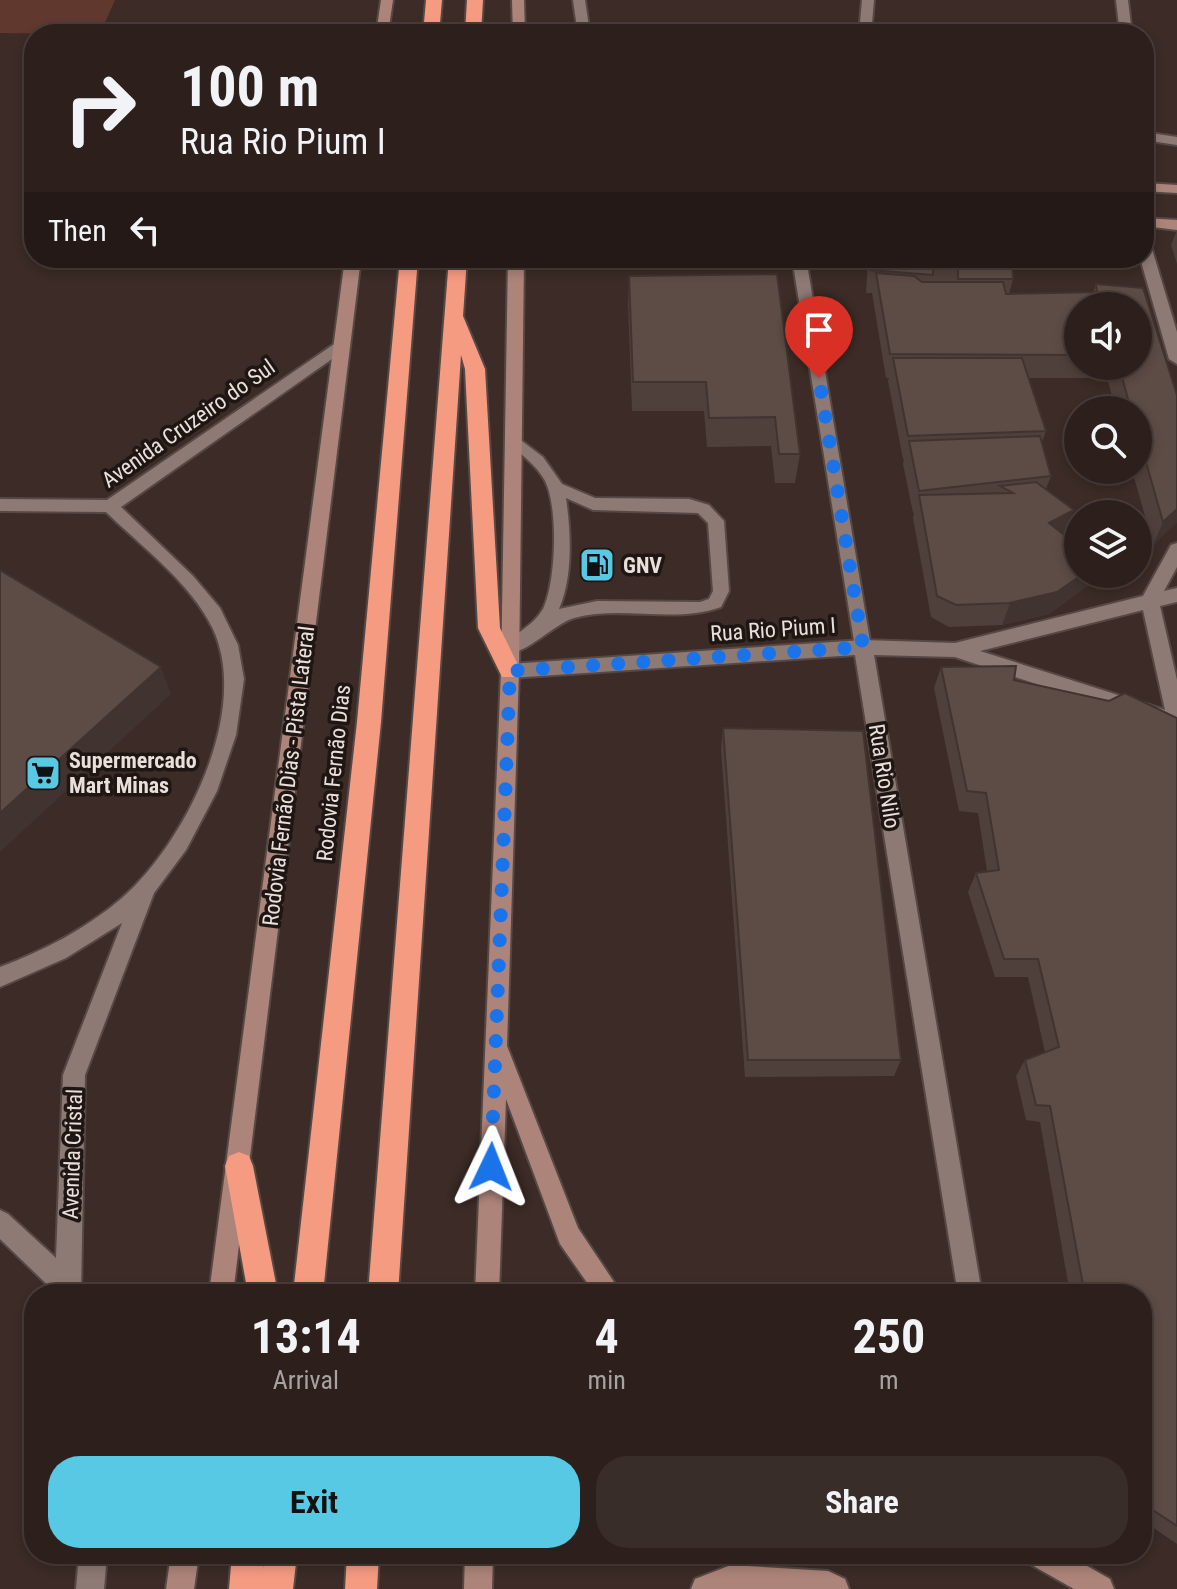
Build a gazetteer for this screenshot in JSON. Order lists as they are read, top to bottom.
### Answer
{
  "streets": {
    "highway": ["Rodovia Fernão Dias"],
    "street": [
      "Avenida Cruzeiro do Sul",
      "Rua Rio Pium I",
      "Rodovia Fernão Dias - Pista Lateral",
      "Rua Rio Nilo",
      "Avenida Cristal"
    ]
  },
  "crossings": [
    ["Avenida Cruzeiro do Sul", "Rodovia Fernão Dias - Pista Lateral"],
    ["Rua Rio Pium I", "Rua Rio Nilo"]
  ],
  "places": {
    "fuel station": ["GNV"],
    "supermarket": ["Supermercado Mart Minas"]
  },
  "page": {
    "turn": ["100 m", "Rua Rio Pium I"],
    "then": "Then",
    "eta": [
      "13:14",
      "Arrival",
      "4",
      "min",
      "250",
      "m"
    ],
    "buttons": ["Exit", "Share"]
  }
}
